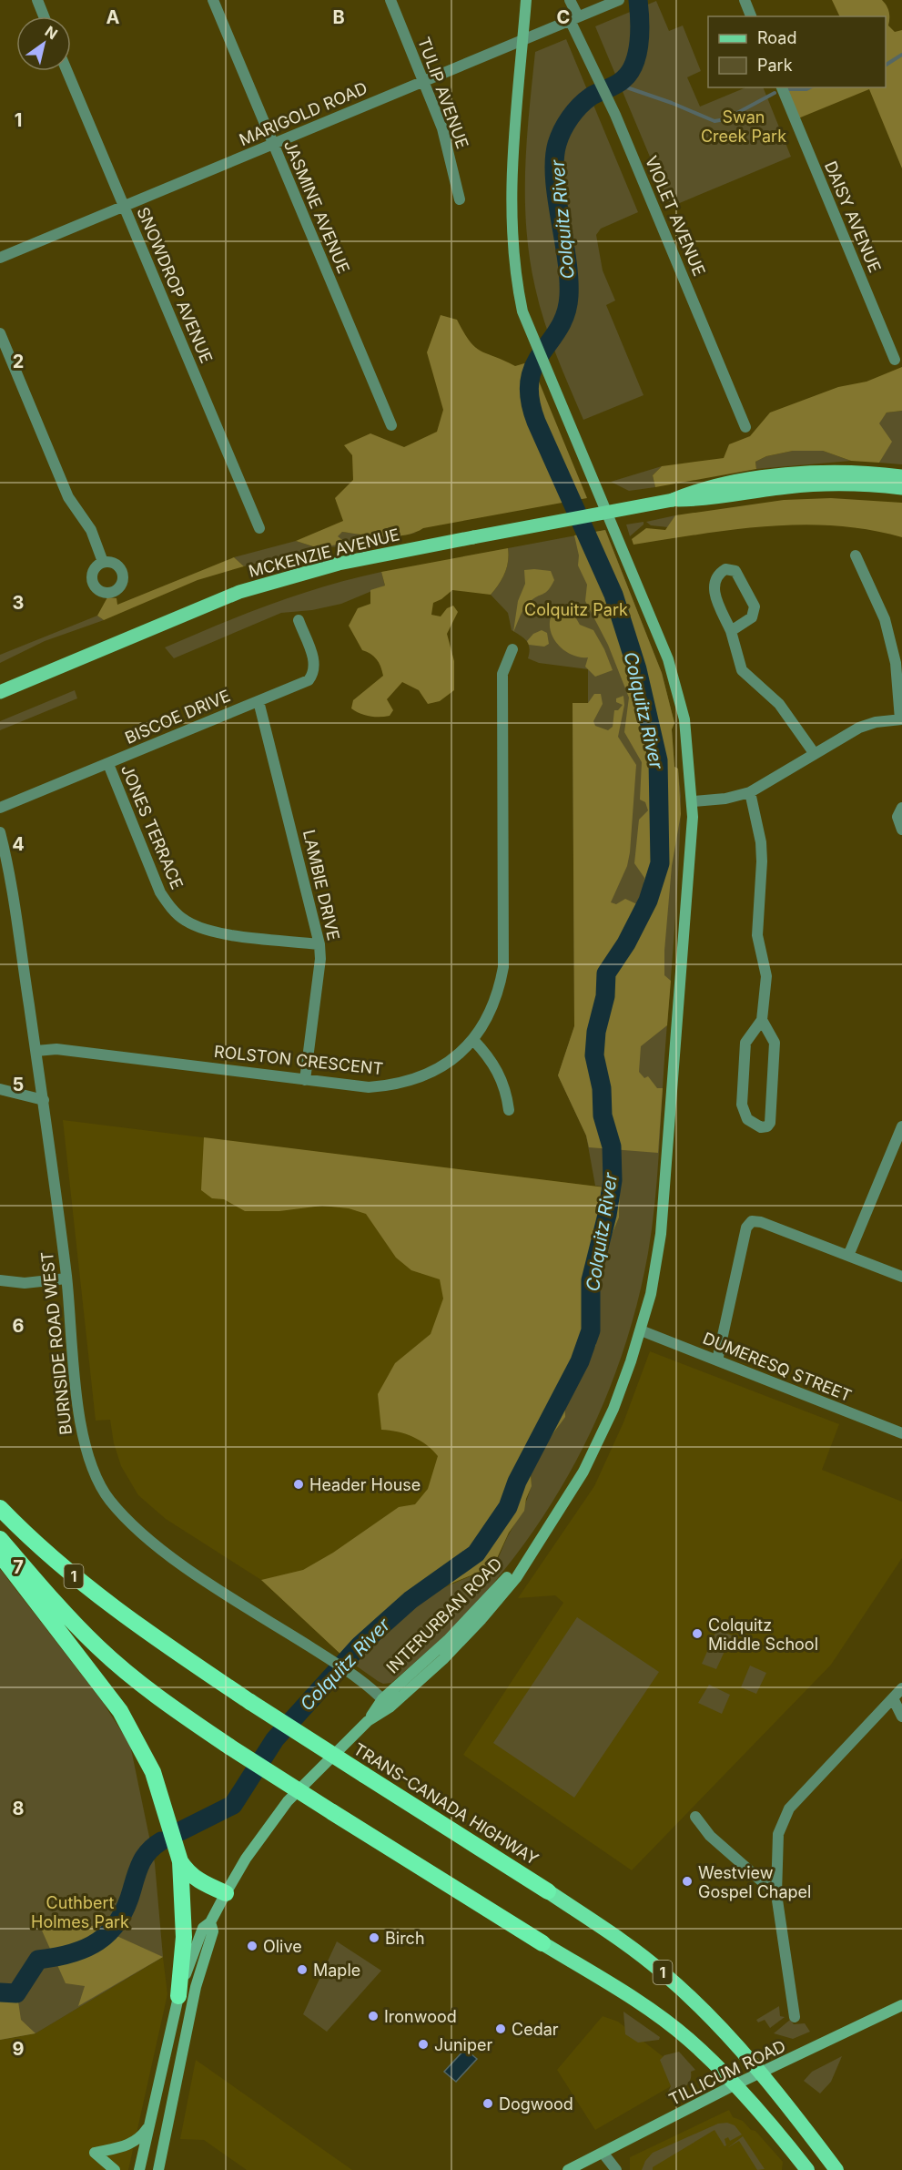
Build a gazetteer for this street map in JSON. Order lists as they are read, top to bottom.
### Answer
{
  "streets": {
    "highway": ["1", "TRANS-CANADA HIGHWAY"],
    "main road": ["MCKENZIE AVENUE", "INTERURBAN ROAD", "TILLICUM ROAD"],
    "street": [
      "TULIP AVENUE",
      "MARIGOLD ROAD",
      "JASMINE AVENUE",
      "VIOLET AVENUE",
      "DAISY AVENUE",
      "SNOWDROP AVENUE",
      "BISCOE DRIVE",
      "JONES TERRACE",
      "LAMBIE DRIVE",
      "ROLSTON CRESCENT",
      "BURNSIDE ROAD WEST",
      "DUMERESQ STREET"
    ]
  },
  "crossings": [
    ["TULIP AVENUE", "MARIGOLD ROAD"],
    ["MARIGOLD ROAD", "JASMINE AVENUE"],
    ["MARIGOLD ROAD", "VIOLET AVENUE"],
    ["MARIGOLD ROAD", "SNOWDROP AVENUE"],
    ["BISCOE DRIVE", "JONES TERRACE"],
    ["BISCOE DRIVE", "LAMBIE DRIVE"],
    ["JONES TERRACE", "LAMBIE DRIVE"],
    ["LAMBIE DRIVE", "ROLSTON CRESCENT"],
    ["ROLSTON CRESCENT", "BURNSIDE ROAD WEST"],
    ["BURNSIDE ROAD WEST", "INTERURBAN ROAD"],
    ["1", "TILLICUM ROAD"],
    ["TRANS-CANADA HIGHWAY", "TILLICUM ROAD"]
  ],
  "water": ["Colquitz River"],
  "parks": ["Swan Creek Park", "Colquitz Park", "Cuthbert Holmes Park"],
  "places": [
    "Header House",
    "Colquitz Middle School",
    "Westview Gospel Chapel",
    "Birch",
    "Olive",
    "Maple",
    "Ironwood",
    "Cedar",
    "Juniper",
    "Dogwood"
  ],
  "legend": ["Road", "Park"],
  "north": "top right",
  "grid": {
    "columns": ["A", "B", "C"],
    "rows": [
      "1",
      "2",
      "3",
      "4",
      "5",
      "6",
      "7",
      "8",
      "9"
    ]
  }
}
